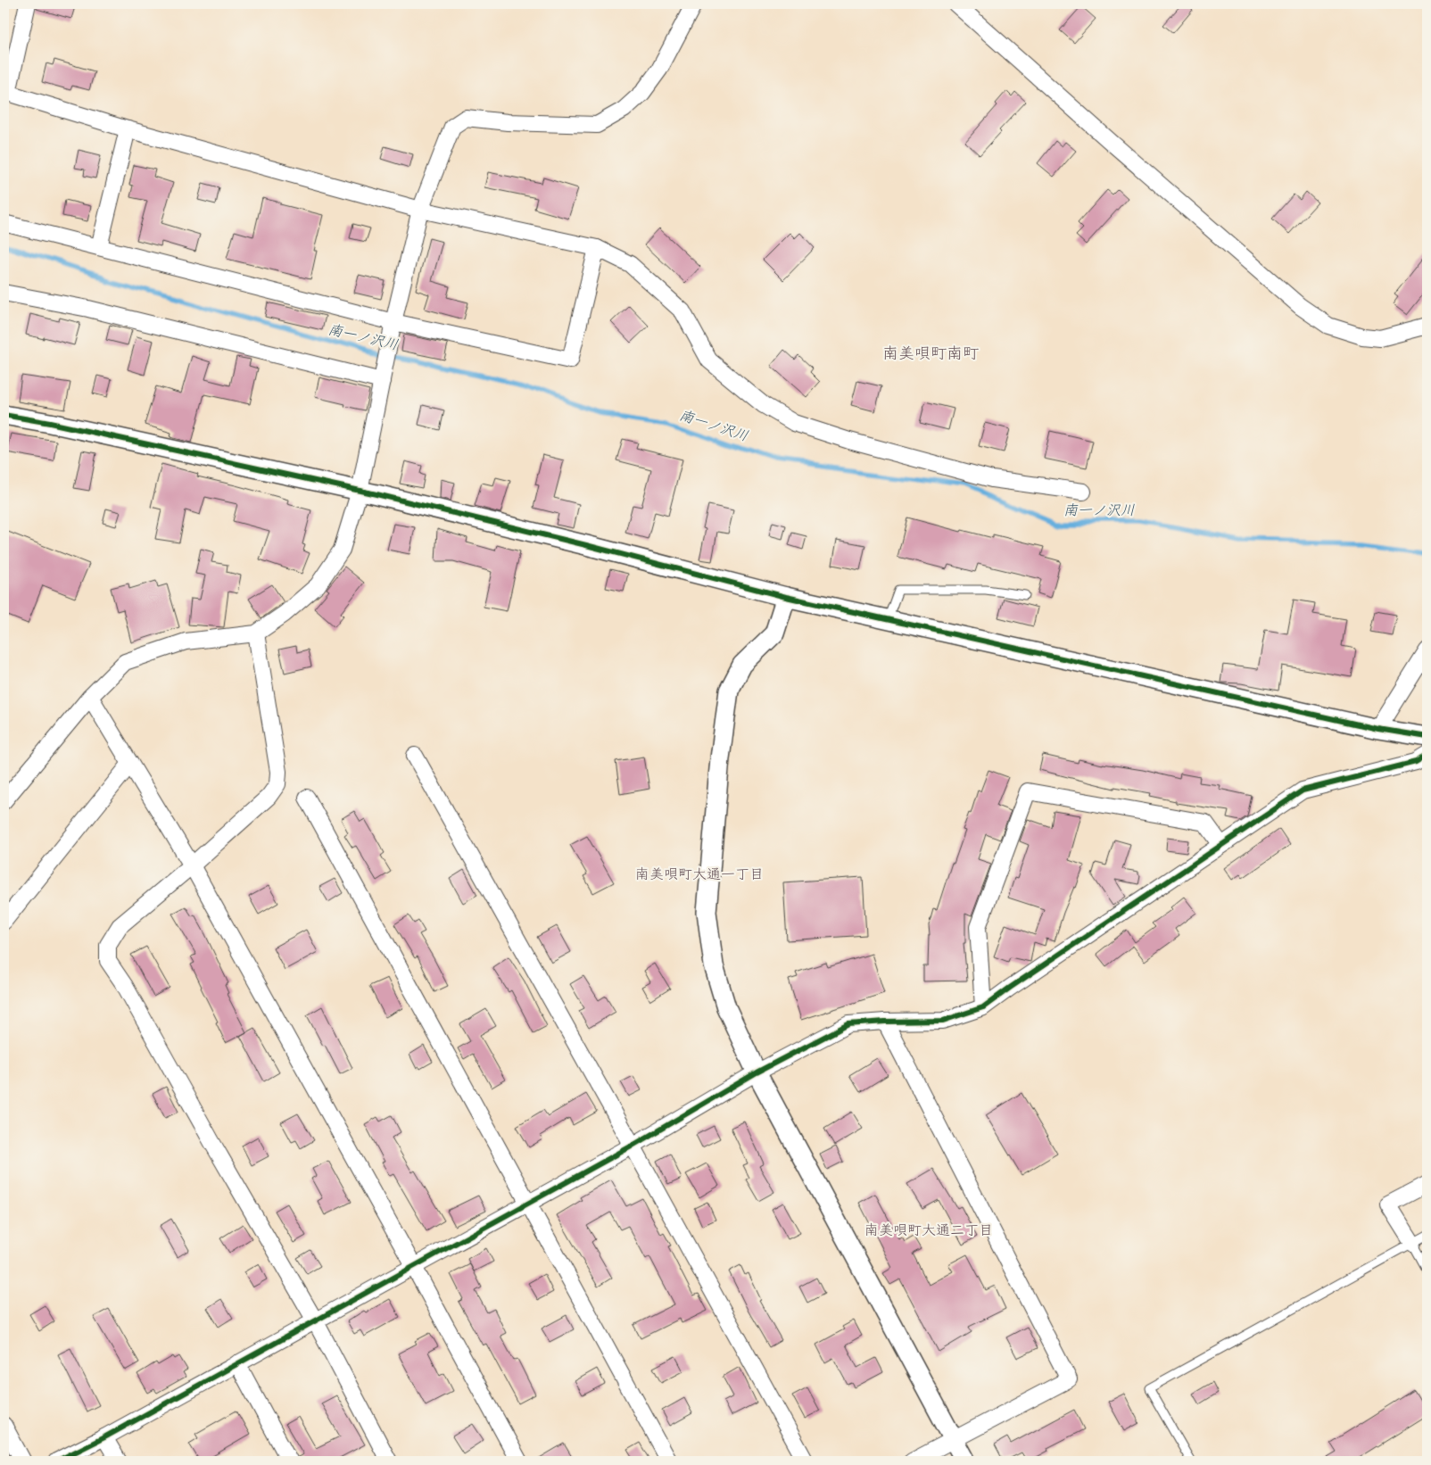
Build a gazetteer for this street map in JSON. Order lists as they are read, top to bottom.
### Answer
{
  "districts": ["南美唄町南町", "南美唄町大通一丁目", "南美唄町大通二丁目"],
  "water": ["南一ノ沢川"]
}
